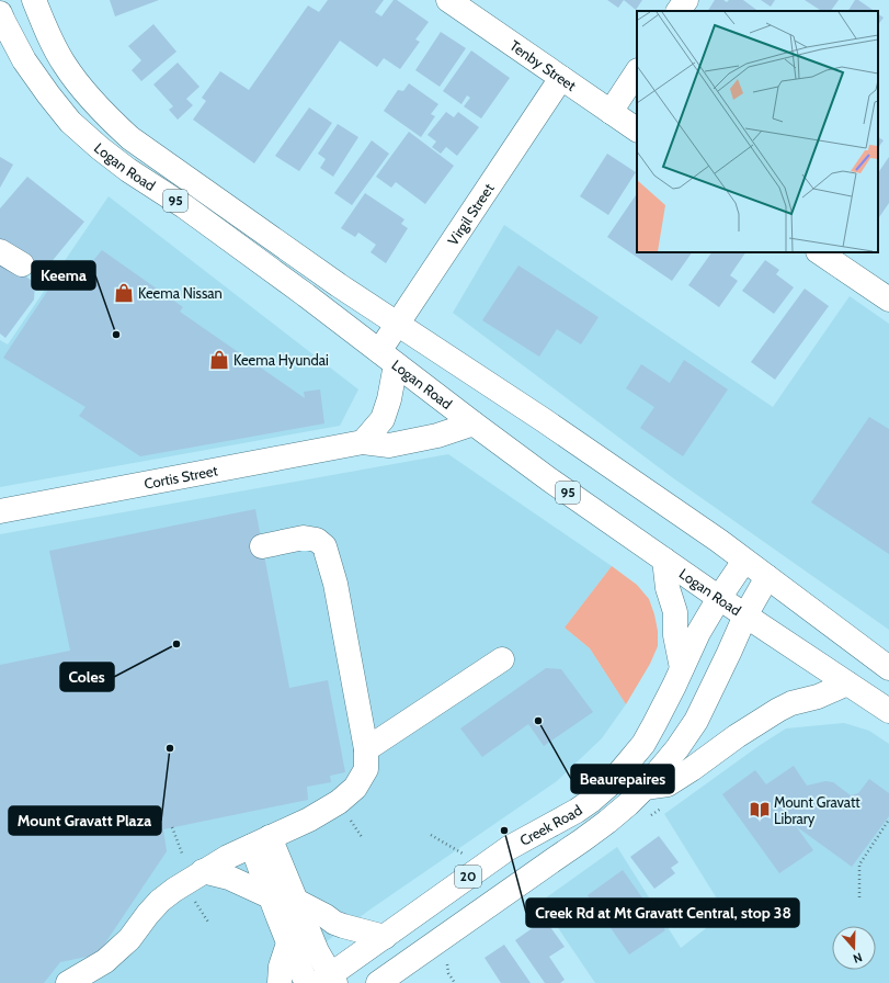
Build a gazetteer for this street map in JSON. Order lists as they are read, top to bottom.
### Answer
{
  "streets": {
    "main road": [
      "Tenby Street",
      "Logan Road",
      "95",
      "Virgil Street",
      "Cortis Street",
      "Creek Road",
      "20"
    ]
  },
  "crossings": [
    ["Tenby Street", "Virgil Street"],
    ["Logan Road", "Virgil Street"],
    ["Logan Road", "Cortis Street"],
    ["Logan Road", "Creek Road"]
  ],
  "places": {
    "shop": ["Keema Nissan", "Keema Hyundai"],
    "other": [
      "Keema",
      "Coles",
      "Beaurepaires",
      "Mount Gravatt Plaza",
      "Creek Rd at Mt Gravatt Central, stop 38"
    ],
    "library": ["Mount Gravatt Library"]
  },
  "north": "bottom"
}
